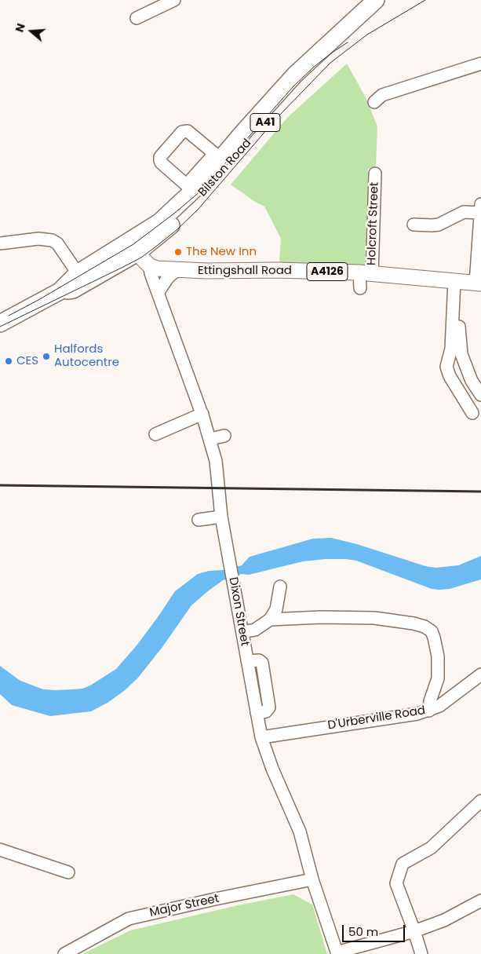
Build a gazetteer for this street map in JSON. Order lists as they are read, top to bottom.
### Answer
{
  "streets": {
    "highway": ["A41", "Bilston Road"],
    "main road": ["Ettingshall Road", "A4126"],
    "street": [
      "Holcroft Street",
      "Dixon Street",
      "D'Urberville Road",
      "Major Street"
    ]
  },
  "crossings": [
    ["Holcroft Street", "Ettingshall Road"],
    ["Ettingshall Road", "Dixon Street"],
    ["Dixon Street", "D'Urberville Road"],
    ["Dixon Street", "Major Street"]
  ],
  "places": ["The New Inn", "Halfords Autocentre", "CES"],
  "scale_bar": "50 m",
  "north": "left"
}
